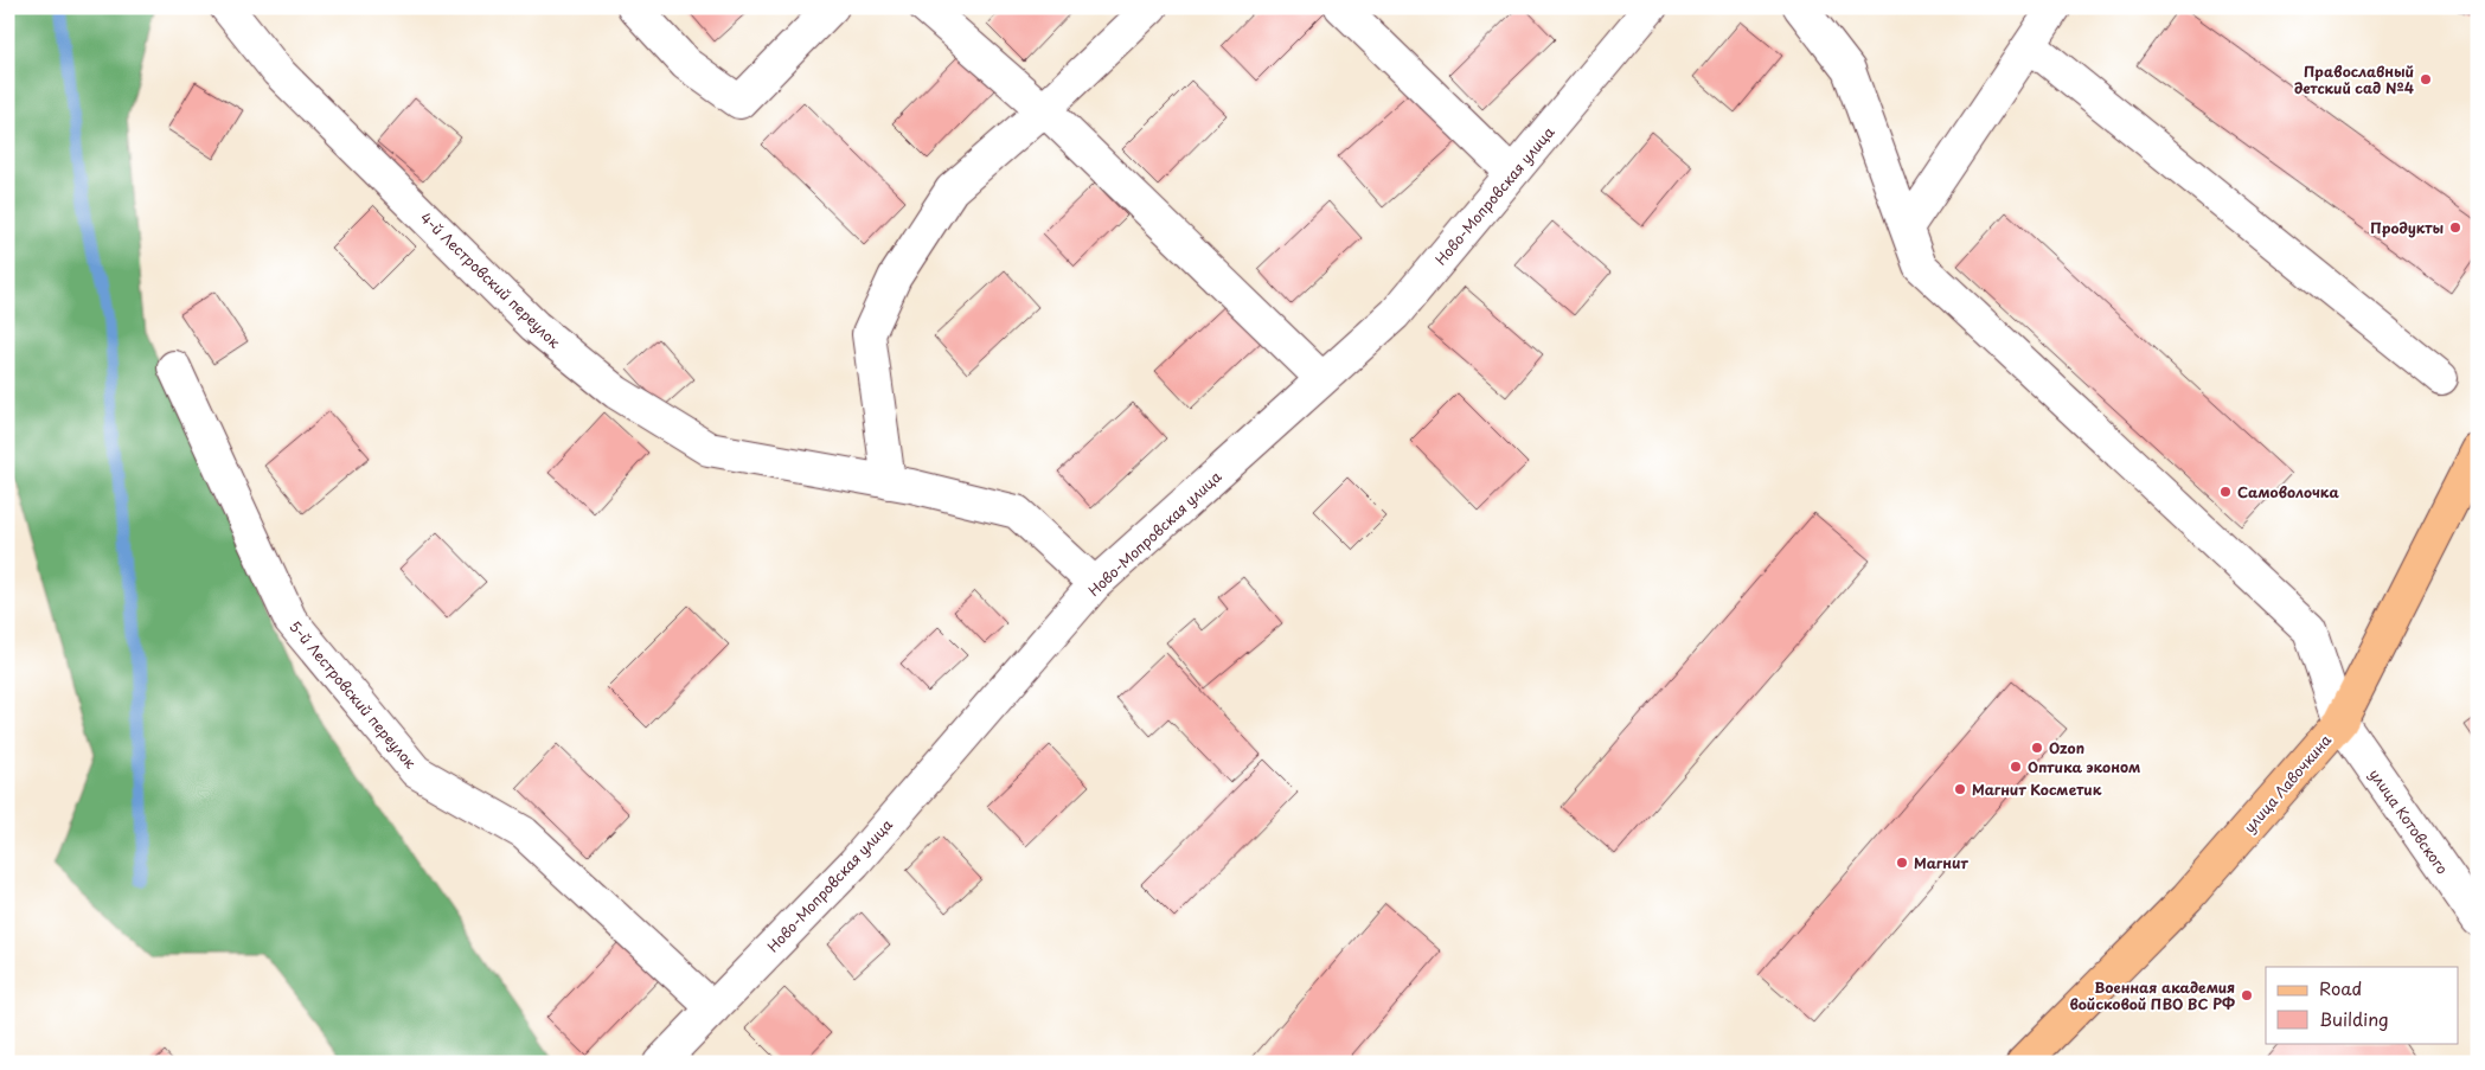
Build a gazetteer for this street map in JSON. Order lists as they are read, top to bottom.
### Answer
{
  "streets": {
    "main road": ["улица Лавочкина"],
    "street": [
      "Ново-Мопровская улица",
      "4-й Лестровский переулок",
      "5-й Лестровский переулок",
      "улица Котовского"
    ]
  },
  "crossings": [
    ["Ново-Мопровская улица", "4-й Лестровский переулок"],
    ["Ново-Мопровская улица", "5-й Лестровский переулок"],
    ["улица Лавочкина", "улица Котовского"]
  ],
  "places": [
    "Православный детский сад №4",
    "Продукты",
    "Самоволочка",
    "Ozon",
    "Оптика эконом",
    "Магнит Косметик",
    "Магнит",
    "Военная академия войсковой ПВО ВС РФ"
  ],
  "legend": ["Road", "Building"]
}
